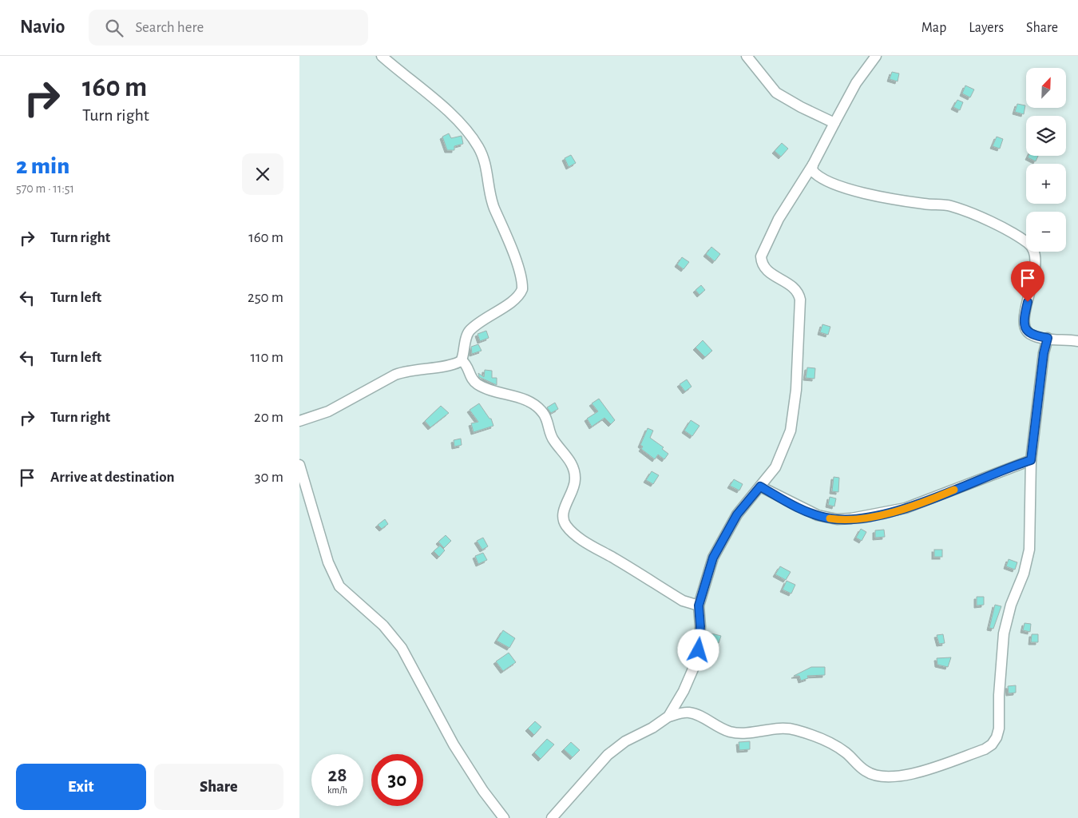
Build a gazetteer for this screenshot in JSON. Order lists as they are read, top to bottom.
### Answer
{
  "north": "top right",
  "page": {
    "header": "Navio",
    "search": "Search here",
    "nav": ["Map", "Layers", "Share"],
    "turn": ["160 m", "Turn right"],
    "map_buttons": ["+", "−"],
    "heading": ["2 min", "570 m · 11:51"],
    "list": [
      {
        "name": "Turn right",
        "value": "160 m"
      },
      {
        "name": "Turn left",
        "value": "250 m"
      },
      {
        "name": "Turn left",
        "value": "110 m"
      },
      {
        "name": "Turn right",
        "value": "20 m"
      },
      {
        "name": "Arrive at destination",
        "value": "30 m"
      }
    ],
    "speed": "28 km/h",
    "limit": "30",
    "buttons": ["Exit", "Share"]
  }
}
